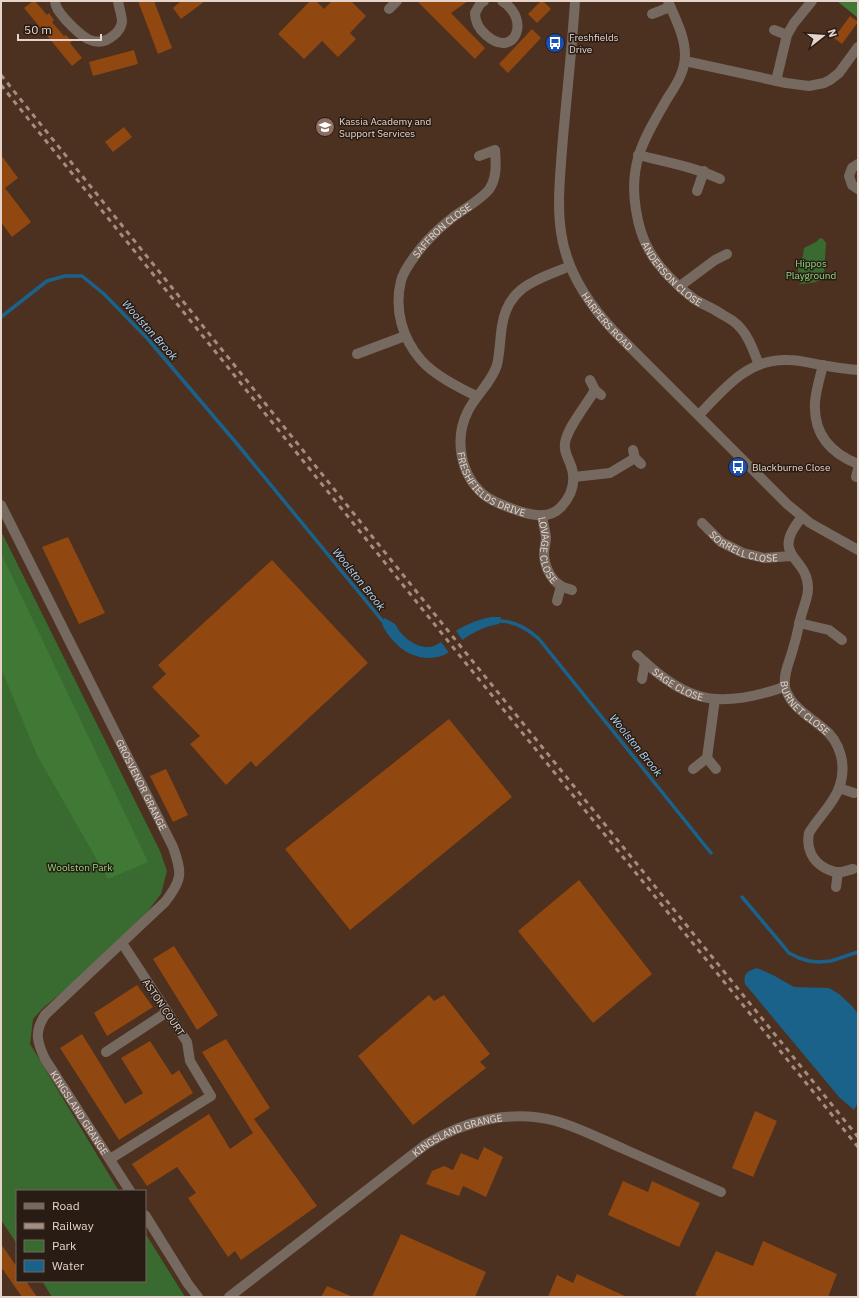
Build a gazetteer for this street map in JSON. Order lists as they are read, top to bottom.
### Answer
{
  "streets": {
    "street": [
      "SAFFRON CLOSE",
      "ANDERSON CLOSE",
      "HARPERS ROAD",
      "FRESHFIELDS DRIVE",
      "SORRELL CLOSE",
      "LOVAGE CLOSE",
      "SAGE CLOSE",
      "BURNET CLOSE",
      "GROSVENOR GRANGE",
      "ASTON COURT",
      "KINGSLAND GRANGE"
    ]
  },
  "crossings": [
    ["SAFFRON CLOSE", "FRESHFIELDS DRIVE"],
    ["HARPERS ROAD", "FRESHFIELDS DRIVE"],
    ["HARPERS ROAD", "BURNET CLOSE"],
    ["FRESHFIELDS DRIVE", "LOVAGE CLOSE"],
    ["SORRELL CLOSE", "BURNET CLOSE"],
    ["SAGE CLOSE", "BURNET CLOSE"],
    ["GROSVENOR GRANGE", "ASTON COURT"],
    ["GROSVENOR GRANGE", "KINGSLAND GRANGE"],
    ["ASTON COURT", "KINGSLAND GRANGE"]
  ],
  "water": ["Woolston Brook"],
  "parks": ["Hippos Playground", "Woolston Park"],
  "places": {
    "bus stop": ["Freshfields Drive", "Blackburne Close"],
    "school or university": ["Kassia Academy and Support Services"]
  },
  "legend": [
    "Road",
    "Railway",
    "Park",
    "Water"
  ],
  "scale_bar": "50 m",
  "north": "right"
}
